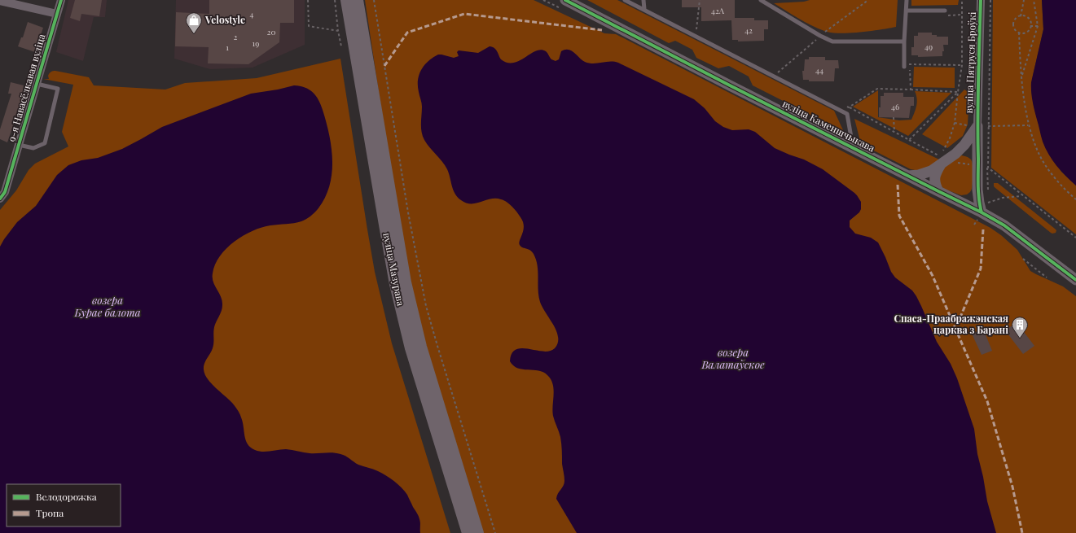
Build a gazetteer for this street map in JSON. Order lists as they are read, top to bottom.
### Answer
{
  "streets": {
    "main road": ["вуліца Мазурава"],
    "street": ["вуліца Пятруся Броўкі", "9-я Навасёлкавая вуліца", "вуліца Каменшчыкава"]
  },
  "water": ["возера Бурае балота", "возера Валатаўское"],
  "places": {
    "shop": ["Velostyle"],
    "building": ["Спаса-Праабражэнская царква з Барані"]
  },
  "house_numbers": [
    "42А",
    "4",
    "42",
    "20",
    "2",
    "19",
    "49",
    "1",
    "44",
    "46"
  ],
  "legend": ["Велодорожка", "Тропа"]
}
